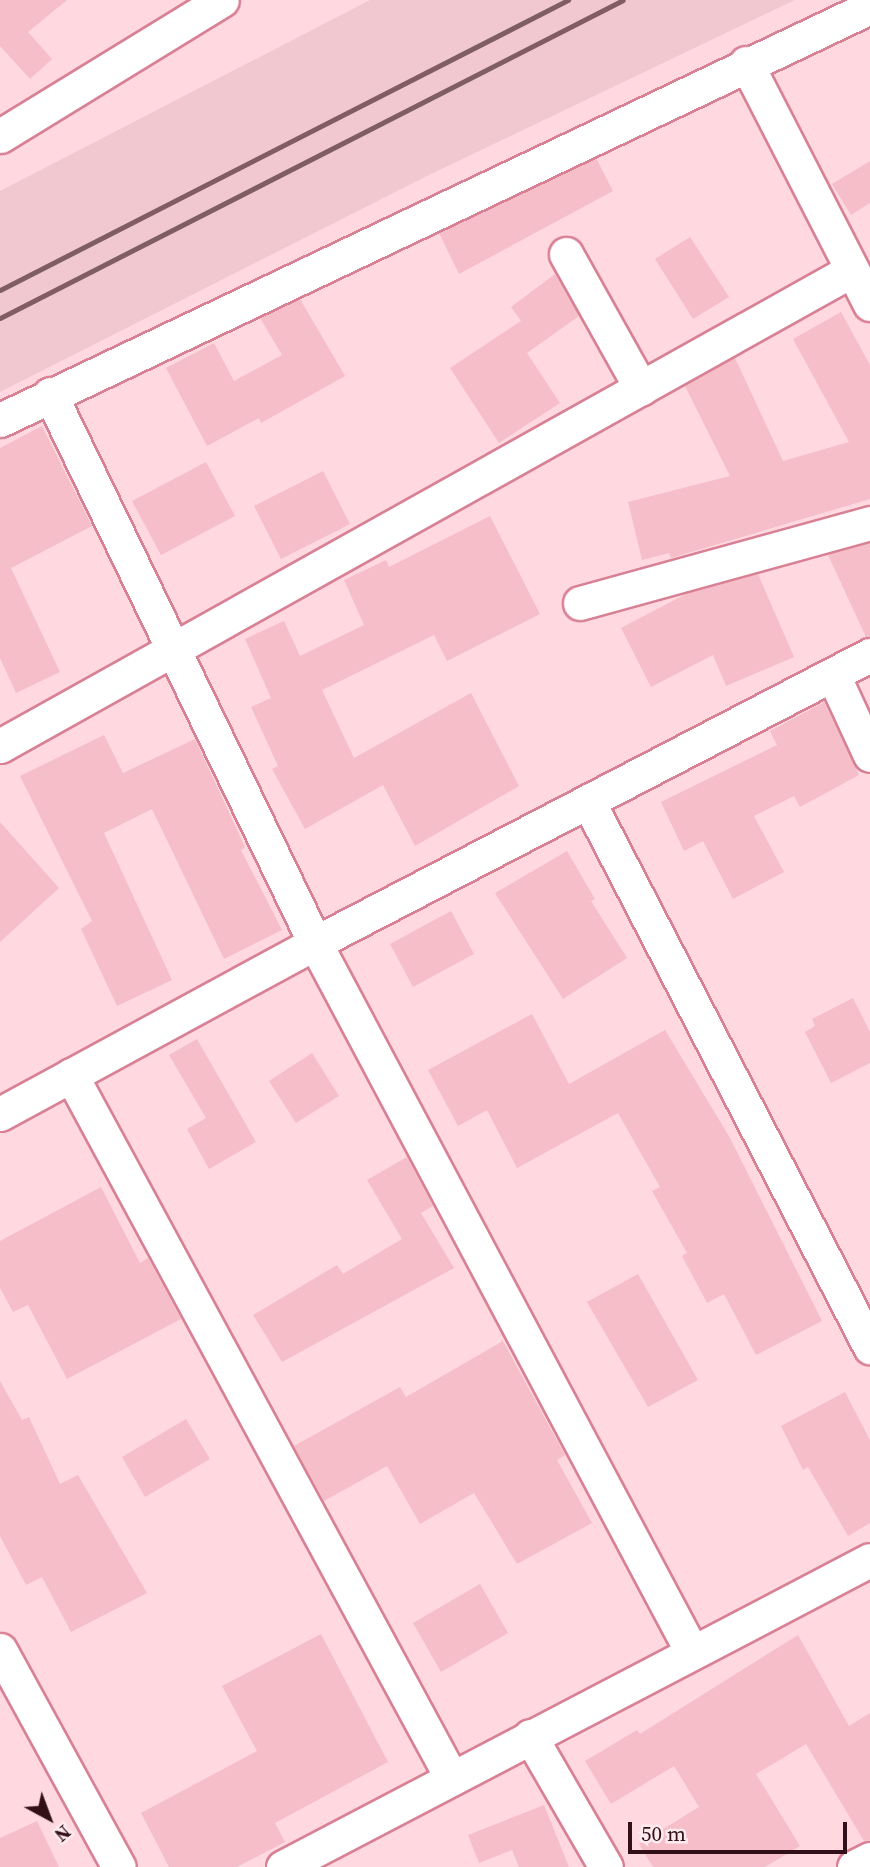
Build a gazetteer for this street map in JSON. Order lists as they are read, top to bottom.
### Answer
{
  "scale_bar": "50 m",
  "north": "bottom right"
}
